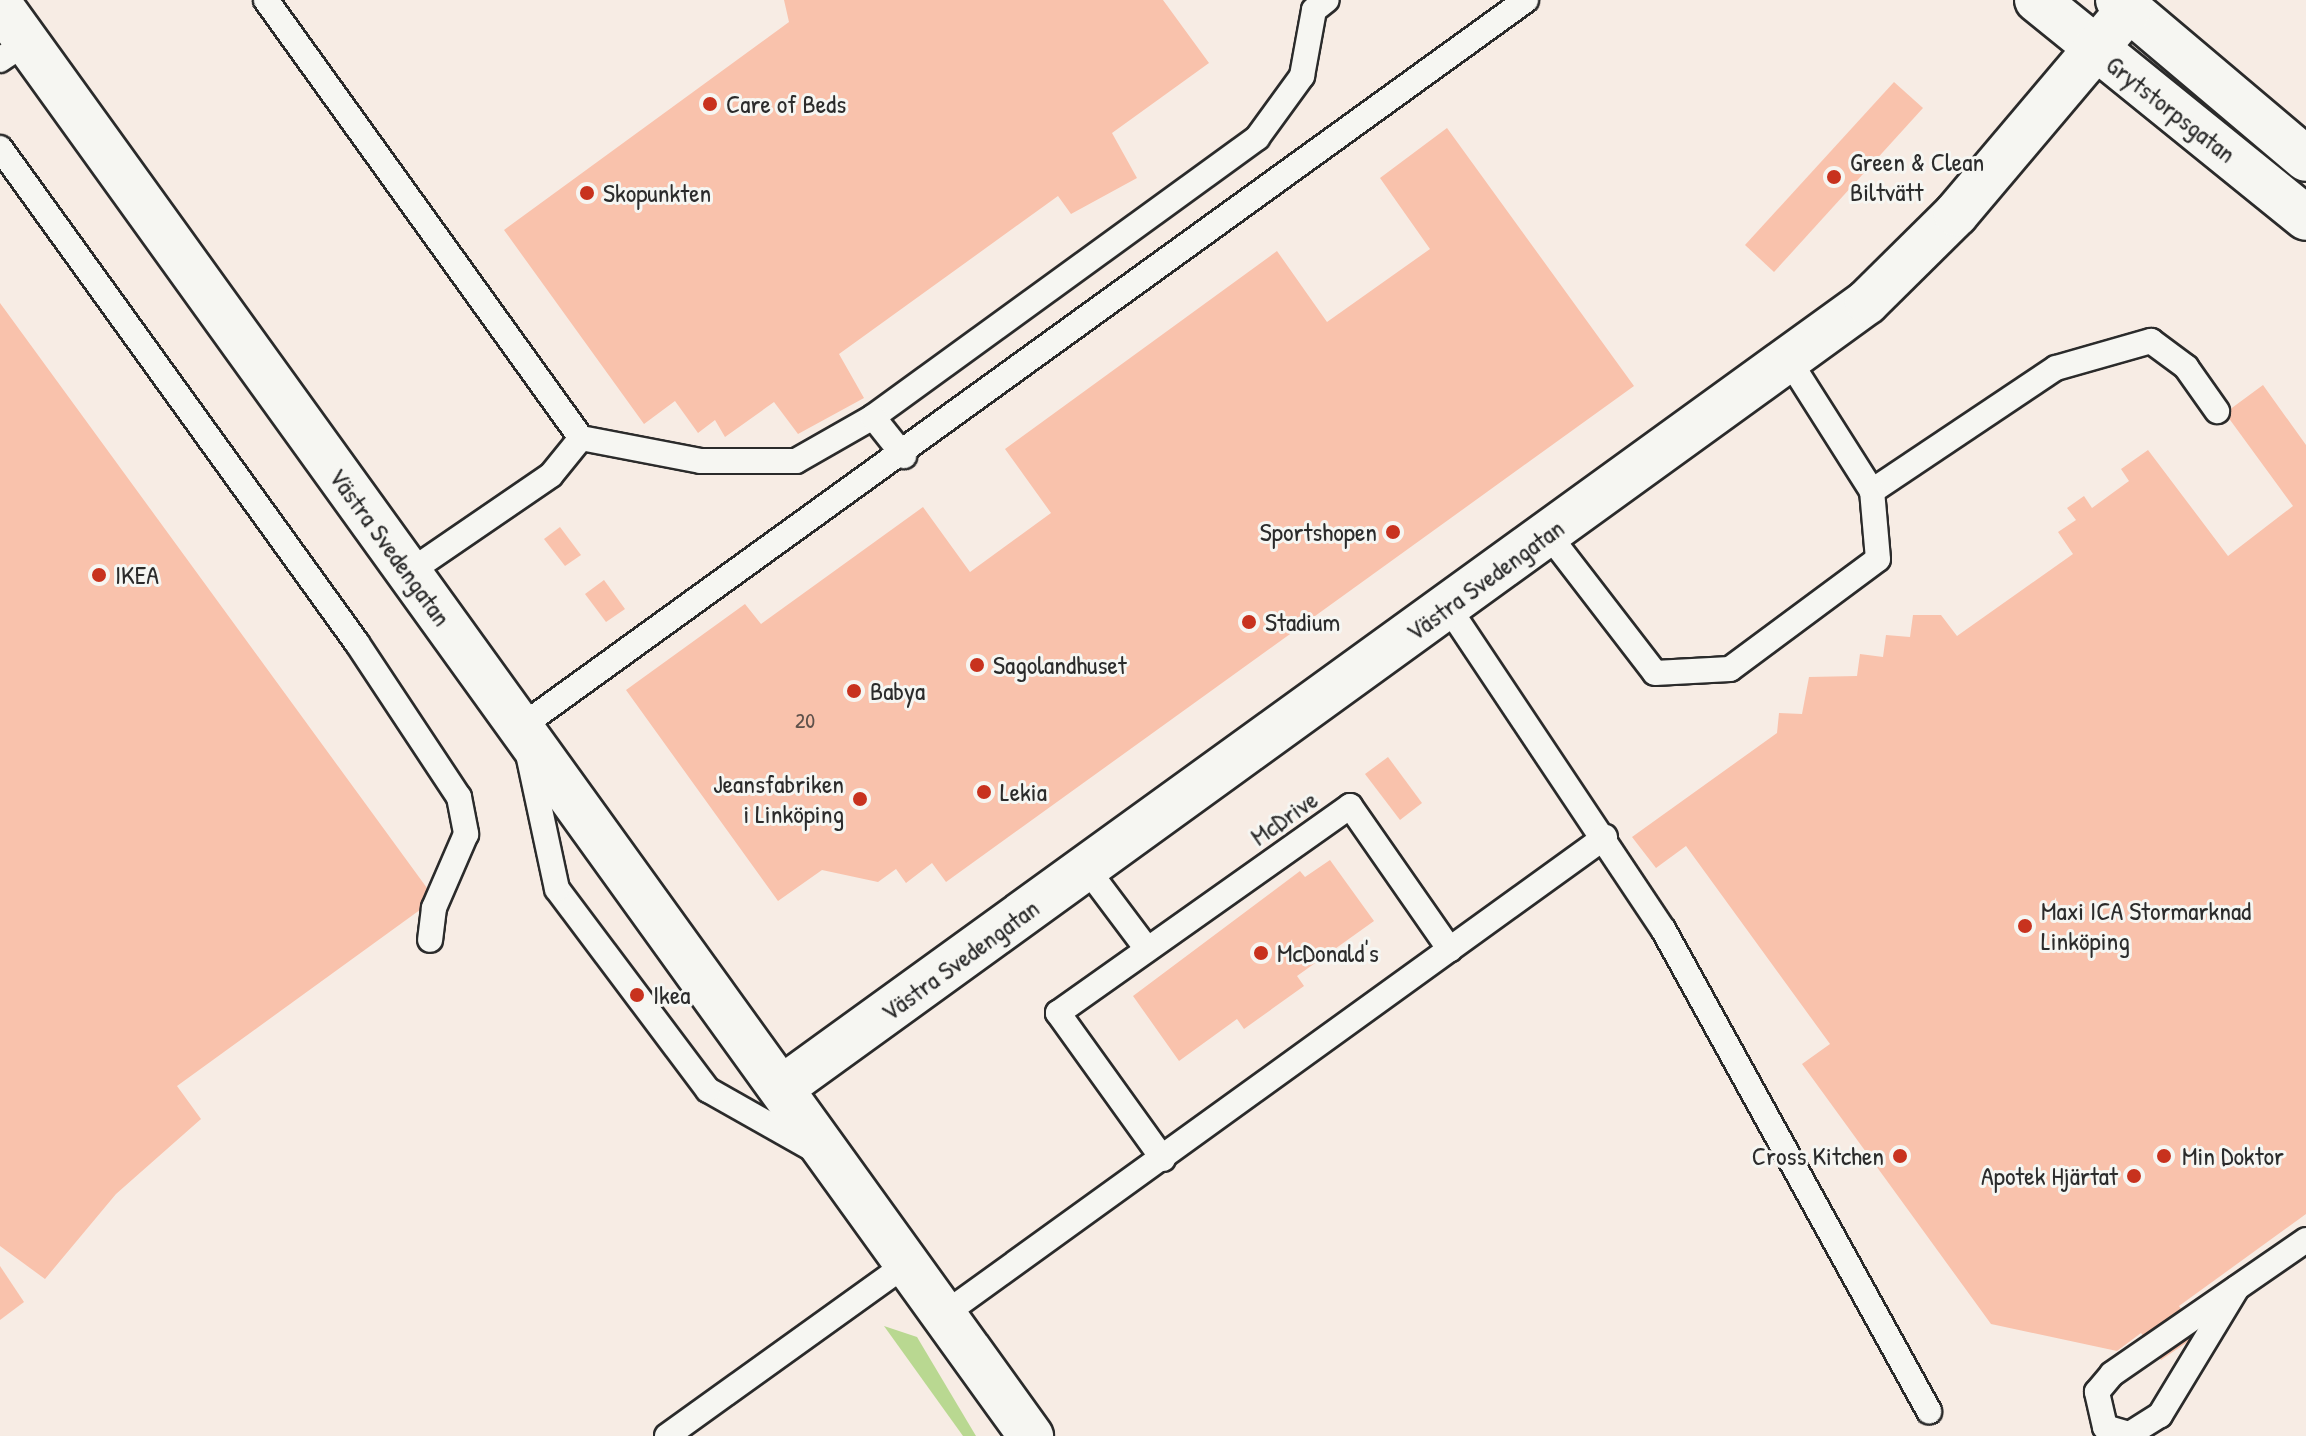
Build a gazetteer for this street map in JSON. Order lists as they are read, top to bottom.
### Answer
{
  "streets": {
    "street": ["Grytstorpsgatan", "Västra Svedengatan"],
    "lane": ["McDrive"]
  },
  "crossings": [
    ["Grytstorpsgatan", "Västra Svedengatan"]
  ],
  "places": [
    "Care of Beds",
    "Green & Clean Biltvätt",
    "Skopunkten",
    "Sportshopen",
    "IKEA",
    "Stadium",
    "Sagolandhuset",
    "Babya",
    "Lekia",
    "Jeansfabriken i Linköping",
    "Maxi ICA Stormarknad Linköping",
    "McDonald's",
    "Ikea",
    "Cross Kitchen",
    "Min Doktor",
    "Apotek Hjärtat"
  ],
  "house_numbers": ["20"]
}
